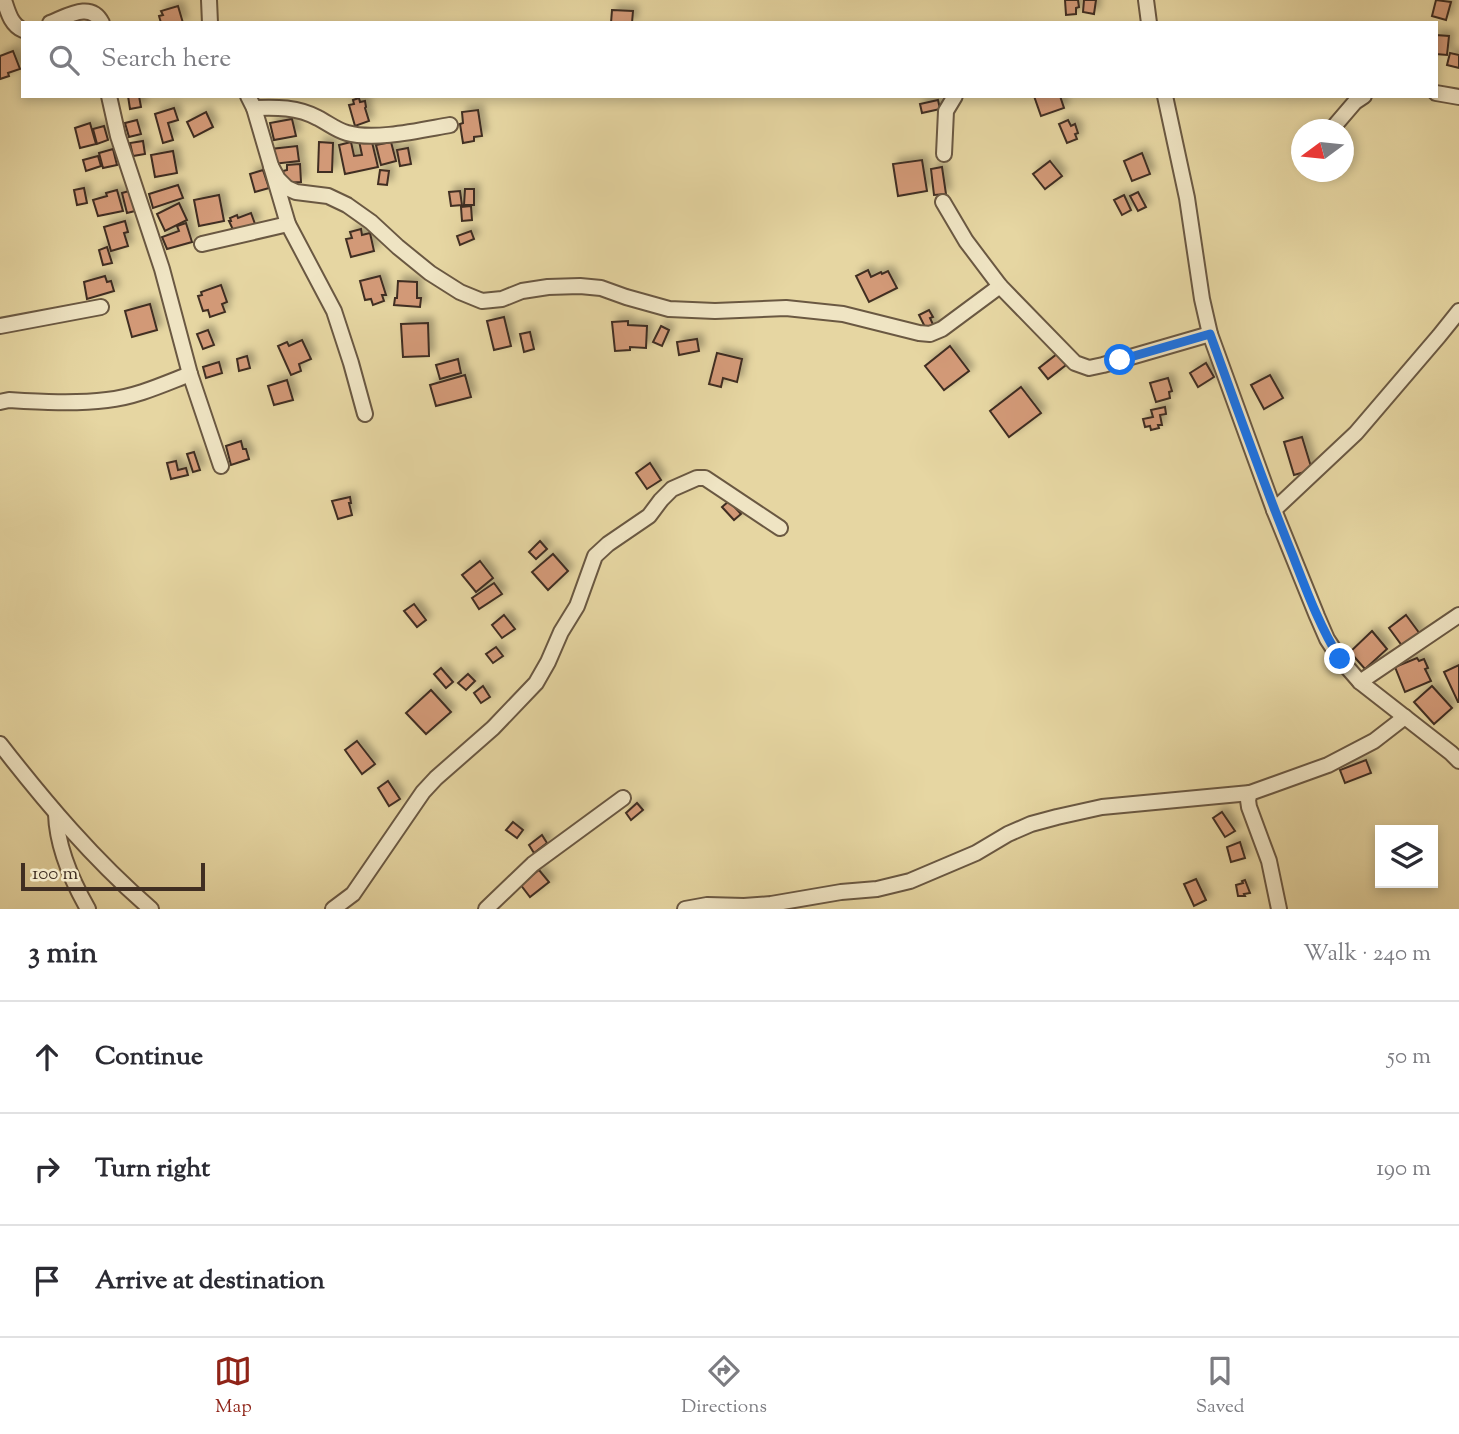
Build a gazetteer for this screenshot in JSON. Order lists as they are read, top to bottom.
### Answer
{
  "scale_bar": "100 m",
  "north": "left",
  "page": {
    "search": "Search here",
    "scale": "100 m",
    "heading": ["3 min", "Walk · 240 m"],
    "list": [
      ["Continue", "50 m"],
      ["Turn right", "190 m"],
      "Arrive at destination"
    ],
    "nav": ["Map", "Directions", "Saved"]
  }
}
